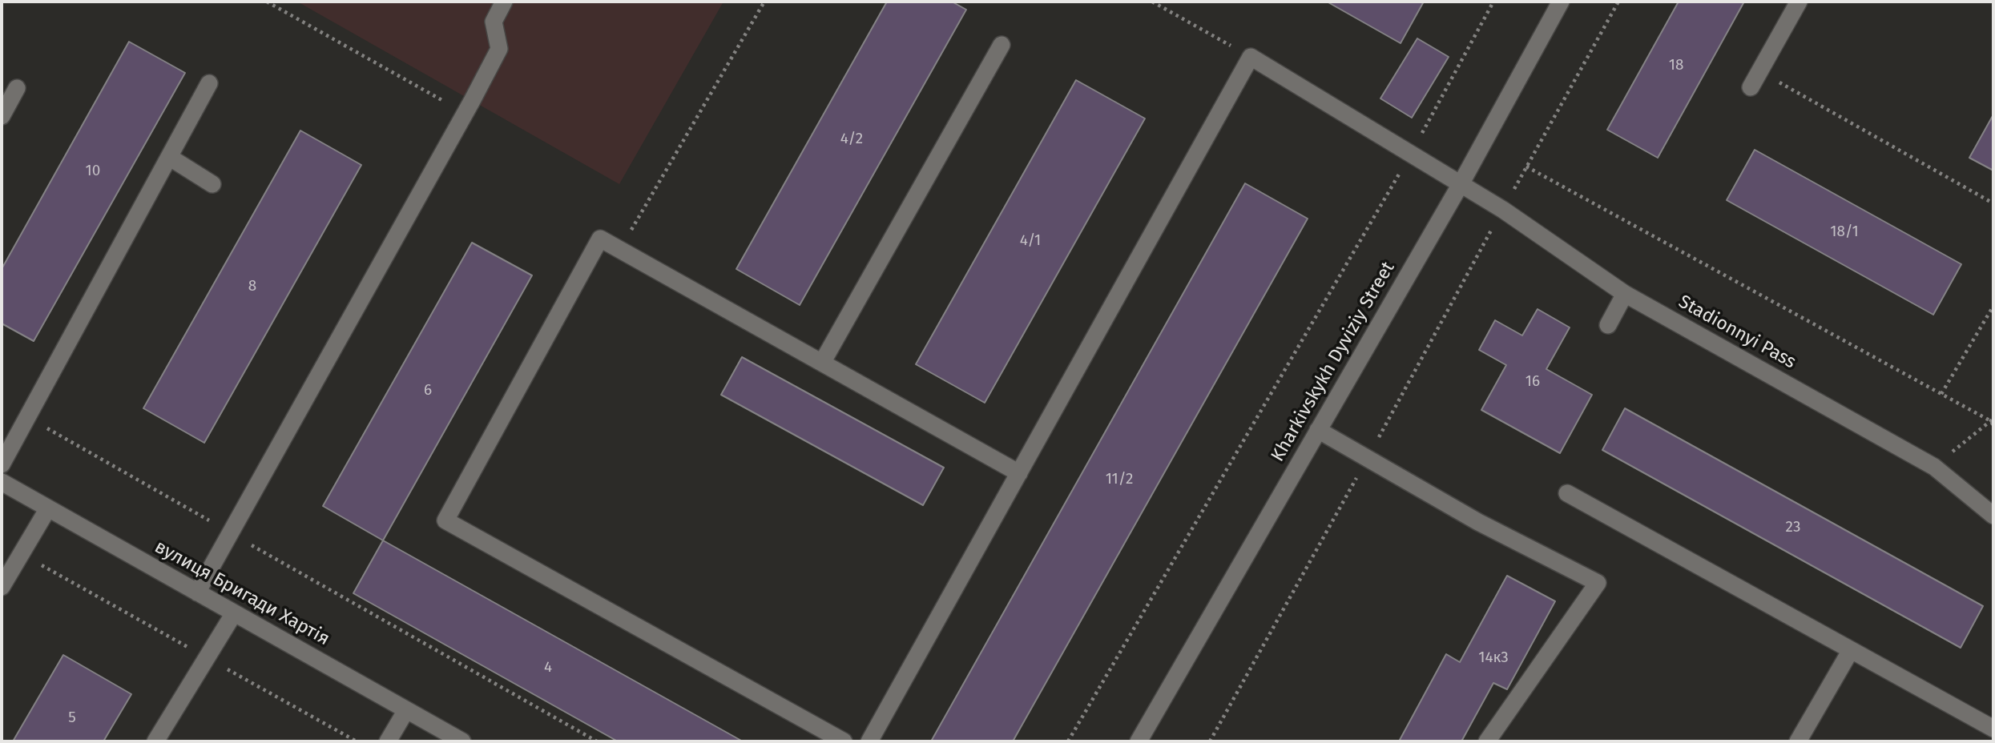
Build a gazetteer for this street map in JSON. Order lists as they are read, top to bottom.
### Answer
{
  "streets": {
    "street": ["Stadionnyi Pass", "Kharkivskykh Dyviziy Street", "вулиця Бригади Хартія"]
  },
  "crossings": [
    ["Stadionnyi Pass", "Kharkivskykh Dyviziy Street"]
  ],
  "house_numbers": [
    "18",
    "4/2",
    "10",
    "18/1",
    "4/1",
    "8",
    "16",
    "6",
    "11/2",
    "23",
    "14к3",
    "4",
    "5"
  ]
}
